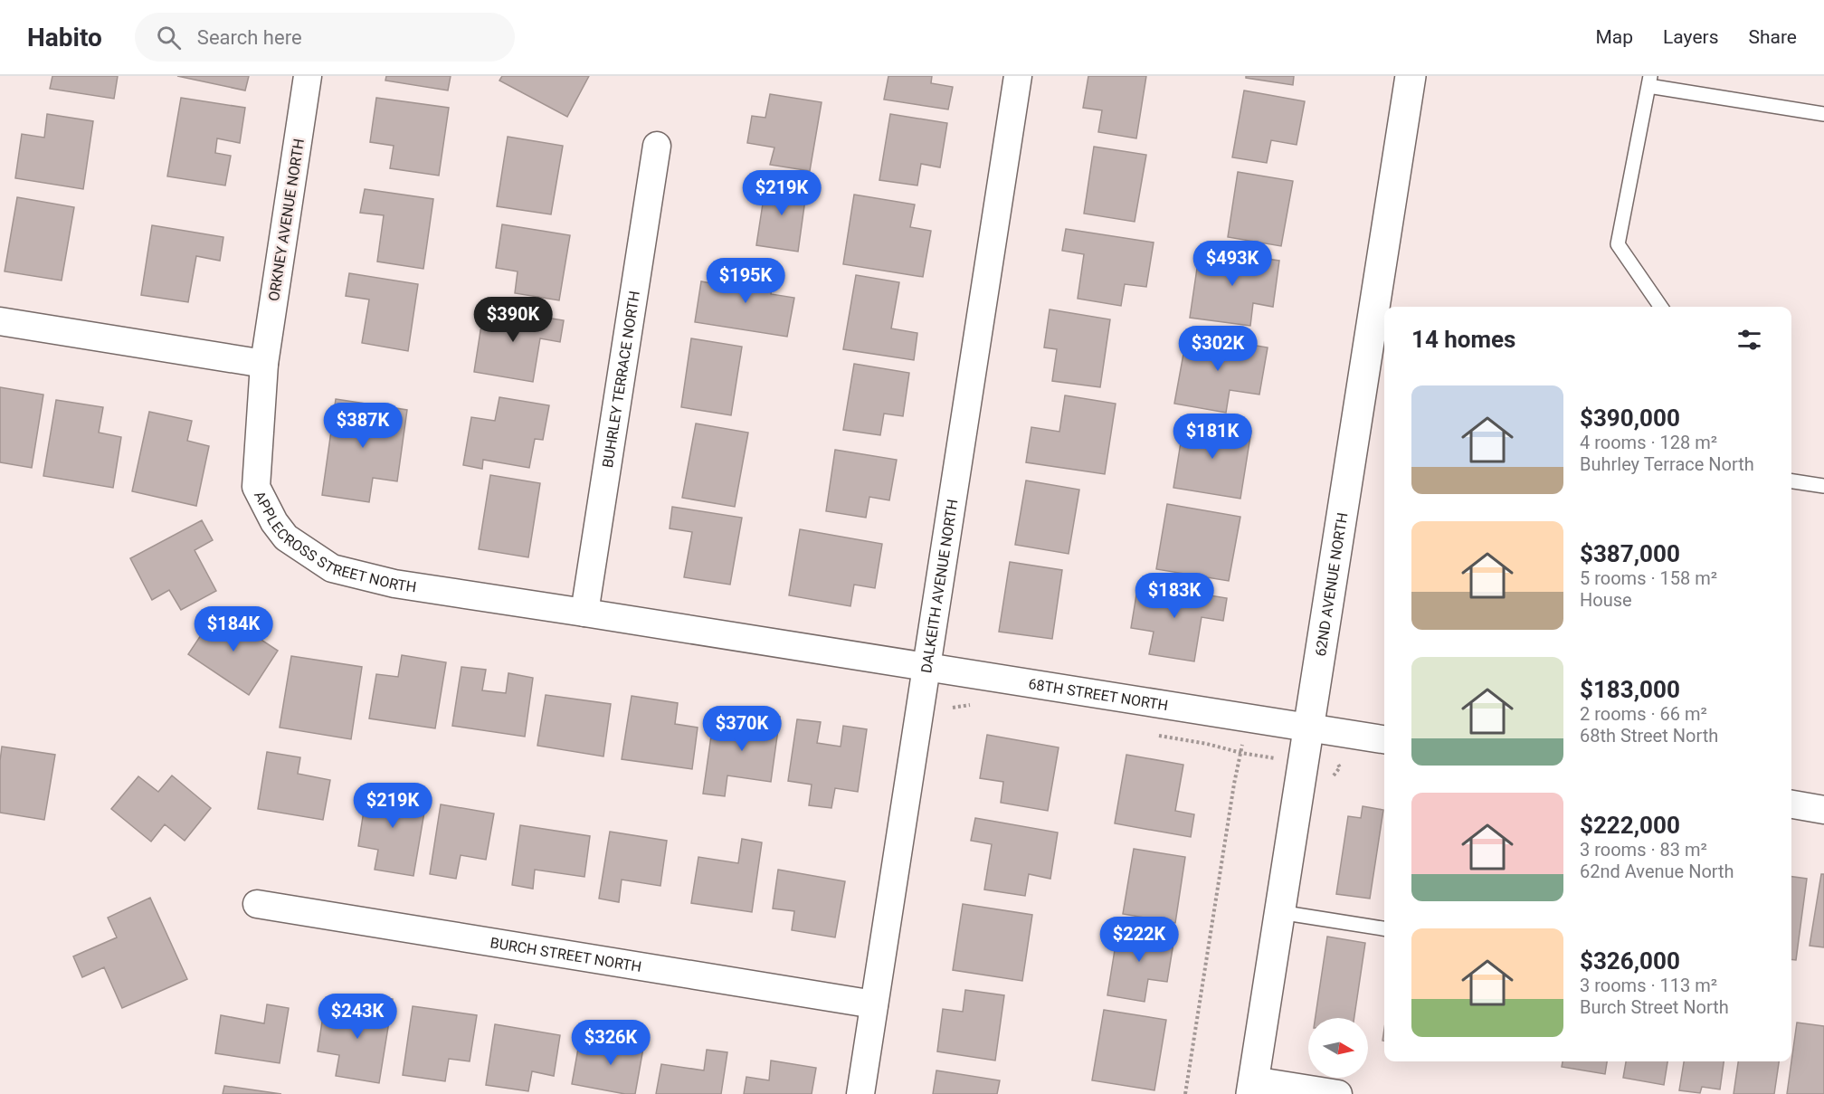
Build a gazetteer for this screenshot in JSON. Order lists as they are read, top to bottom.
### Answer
{
  "streets": {
    "street": [
      "ORKNEY AVENUE NORTH",
      "BUHRLEY TERRACE NORTH",
      "APPLECROSS STREET NORTH",
      "DALKEITH AVENUE NORTH",
      "62ND AVENUE NORTH",
      "68TH STREET NORTH",
      "BURCH STREET NORTH"
    ]
  },
  "crossings": [
    ["ORKNEY AVENUE NORTH", "APPLECROSS STREET NORTH"],
    ["BUHRLEY TERRACE NORTH", "APPLECROSS STREET NORTH"],
    ["APPLECROSS STREET NORTH", "68TH STREET NORTH"],
    ["DALKEITH AVENUE NORTH", "68TH STREET NORTH"],
    ["DALKEITH AVENUE NORTH", "BURCH STREET NORTH"],
    ["62ND AVENUE NORTH", "68TH STREET NORTH"]
  ],
  "north": "right",
  "page": {
    "header": "Habito",
    "search": "Search here",
    "nav": ["Map", "Layers", "Share"],
    "price": [
      "$219K",
      "$493K",
      "$195K",
      "$390K",
      "$302K",
      "$387K",
      "$181K",
      "$183K",
      "$184K",
      "$370K",
      "$219K",
      "$222K",
      "$243K",
      "$326K"
    ],
    "heading": "14 homes",
    "list": [
      {
        "name": "$390,000",
        "note": "4 rooms · 128 m² · Buhrley Terrace North"
      },
      {
        "name": "$387,000",
        "note": "5 rooms · 158 m² · House"
      },
      {
        "name": "$183,000",
        "note": "2 rooms · 66 m² · 68th Street North"
      },
      {
        "name": "$222,000",
        "note": "3 rooms · 83 m² · 62nd Avenue North"
      },
      {
        "name": "$326,000",
        "note": "3 rooms · 113 m² · Burch Street North"
      }
    ]
  }
}
